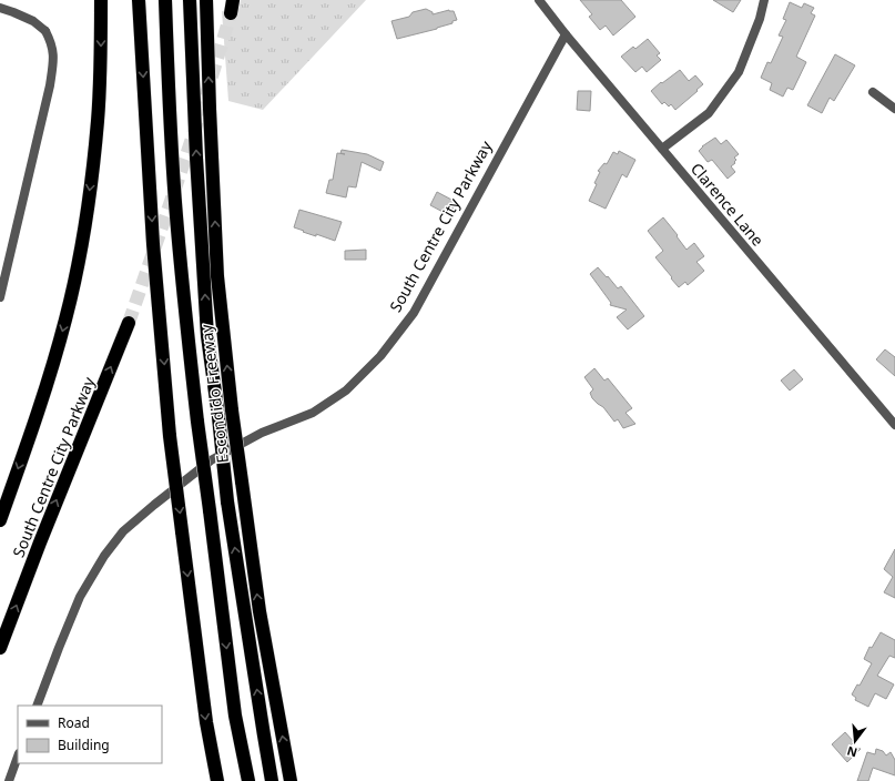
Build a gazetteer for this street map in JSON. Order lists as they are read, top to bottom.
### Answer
{
  "streets": {
    "highway": ["South Centre City Parkway", "Escondido Freeway"],
    "street": ["Clarence Lane"]
  },
  "crossings": [
    ["Clarence Lane", "South Centre City Parkway"]
  ],
  "legend": ["Road", "Building"],
  "north": "bottom"
}
